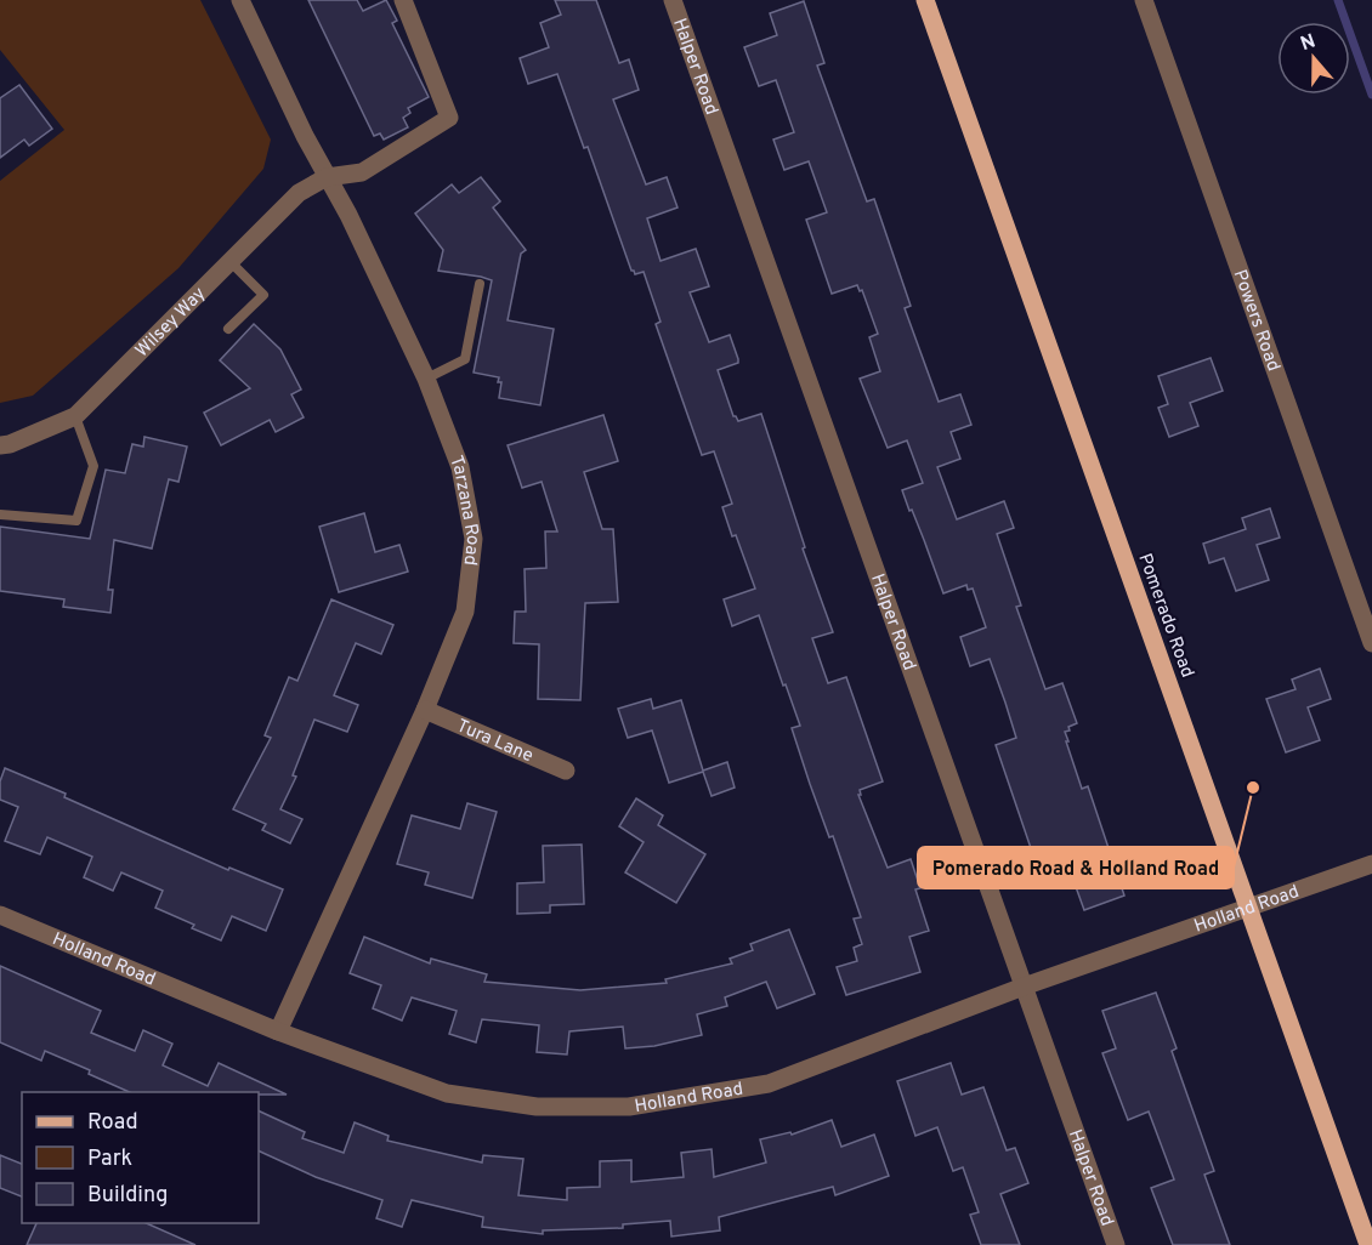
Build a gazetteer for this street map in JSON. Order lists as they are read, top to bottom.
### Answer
{
  "streets": {
    "main road": ["Pomerado Road"],
    "street": [
      "Halper Road",
      "Wilsey Way",
      "Powers Road",
      "Tarzana Road",
      "Tura Lane",
      "Holland Road"
    ]
  },
  "crossings": [
    ["Halper Road", "Holland Road"],
    ["Wilsey Way", "Tarzana Road"],
    ["Tarzana Road", "Tura Lane"],
    ["Tarzana Road", "Holland Road"],
    ["Pomerado Road", "Holland Road"]
  ],
  "places": ["Pomerado Road & Holland Road"],
  "legend": ["Road", "Park", "Building"],
  "north": "top"
}
